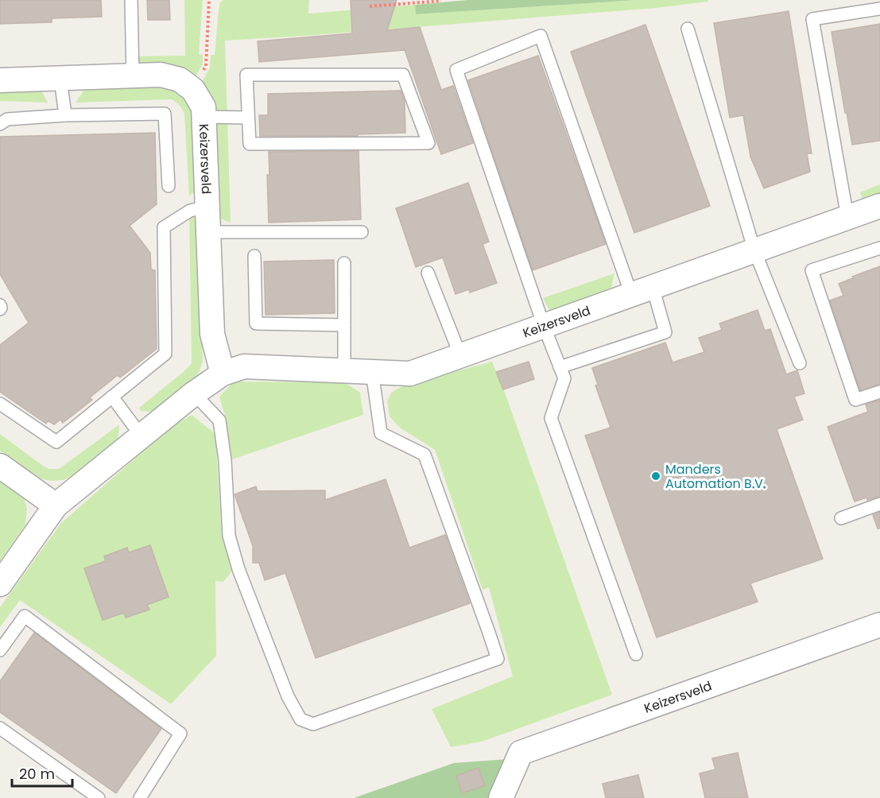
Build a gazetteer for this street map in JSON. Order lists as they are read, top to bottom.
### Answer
{
  "streets": {
    "street": ["Keizersveld"]
  },
  "places": ["Manders Automation B.V."],
  "scale_bar": "20 m"
}
